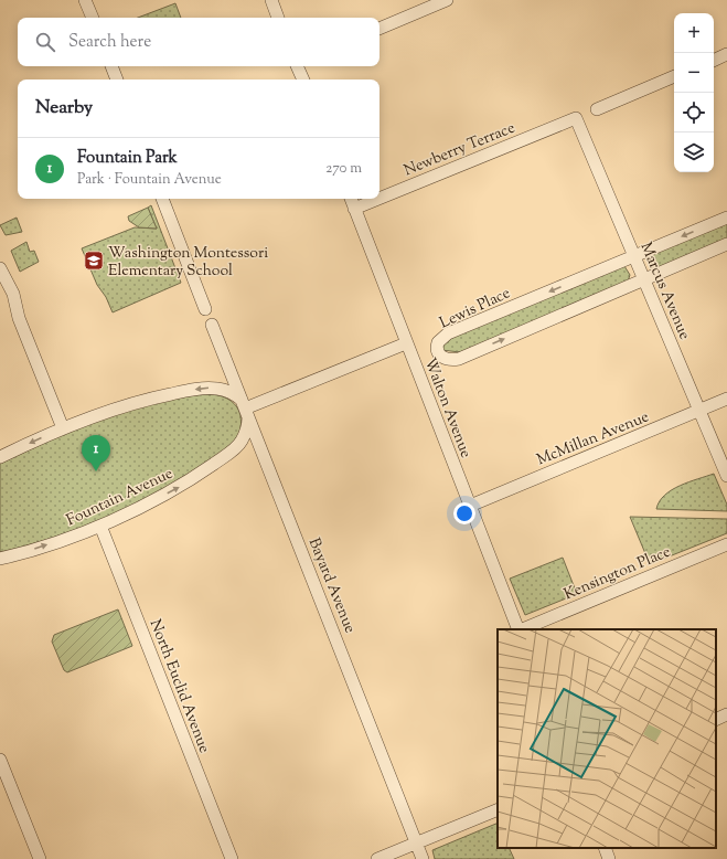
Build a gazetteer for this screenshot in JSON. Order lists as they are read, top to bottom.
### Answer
{
  "streets": {
    "street": [
      "Newberry Terrace",
      "Marcus Avenue",
      "Lewis Place",
      "Walton Avenue",
      "McMillan Avenue",
      "Fountain Avenue",
      "Kensington Place",
      "Bayard Avenue",
      "North Euclid Avenue"
    ]
  },
  "crossings": [
    ["Newberry Terrace", "Marcus Avenue"],
    ["Newberry Terrace", "Walton Avenue"],
    ["Marcus Avenue", "Lewis Place"],
    ["Marcus Avenue", "McMillan Avenue"],
    ["Walton Avenue", "McMillan Avenue"],
    ["Fountain Avenue", "Bayard Avenue"],
    ["Fountain Avenue", "North Euclid Avenue"]
  ],
  "one_way": ["Fountain Avenue"],
  "places": {
    "school or university": ["Washington Montessori Elementary School"]
  },
  "page": {
    "map_buttons": ["+", "−"],
    "search": "Search here",
    "heading": "Nearby",
    "list": [
      {
        "mark": "1",
        "name": "Fountain Park",
        "note": "Park · Fountain Avenue",
        "value": "270 m"
      }
    ],
    "pins": "1"
  }
}
